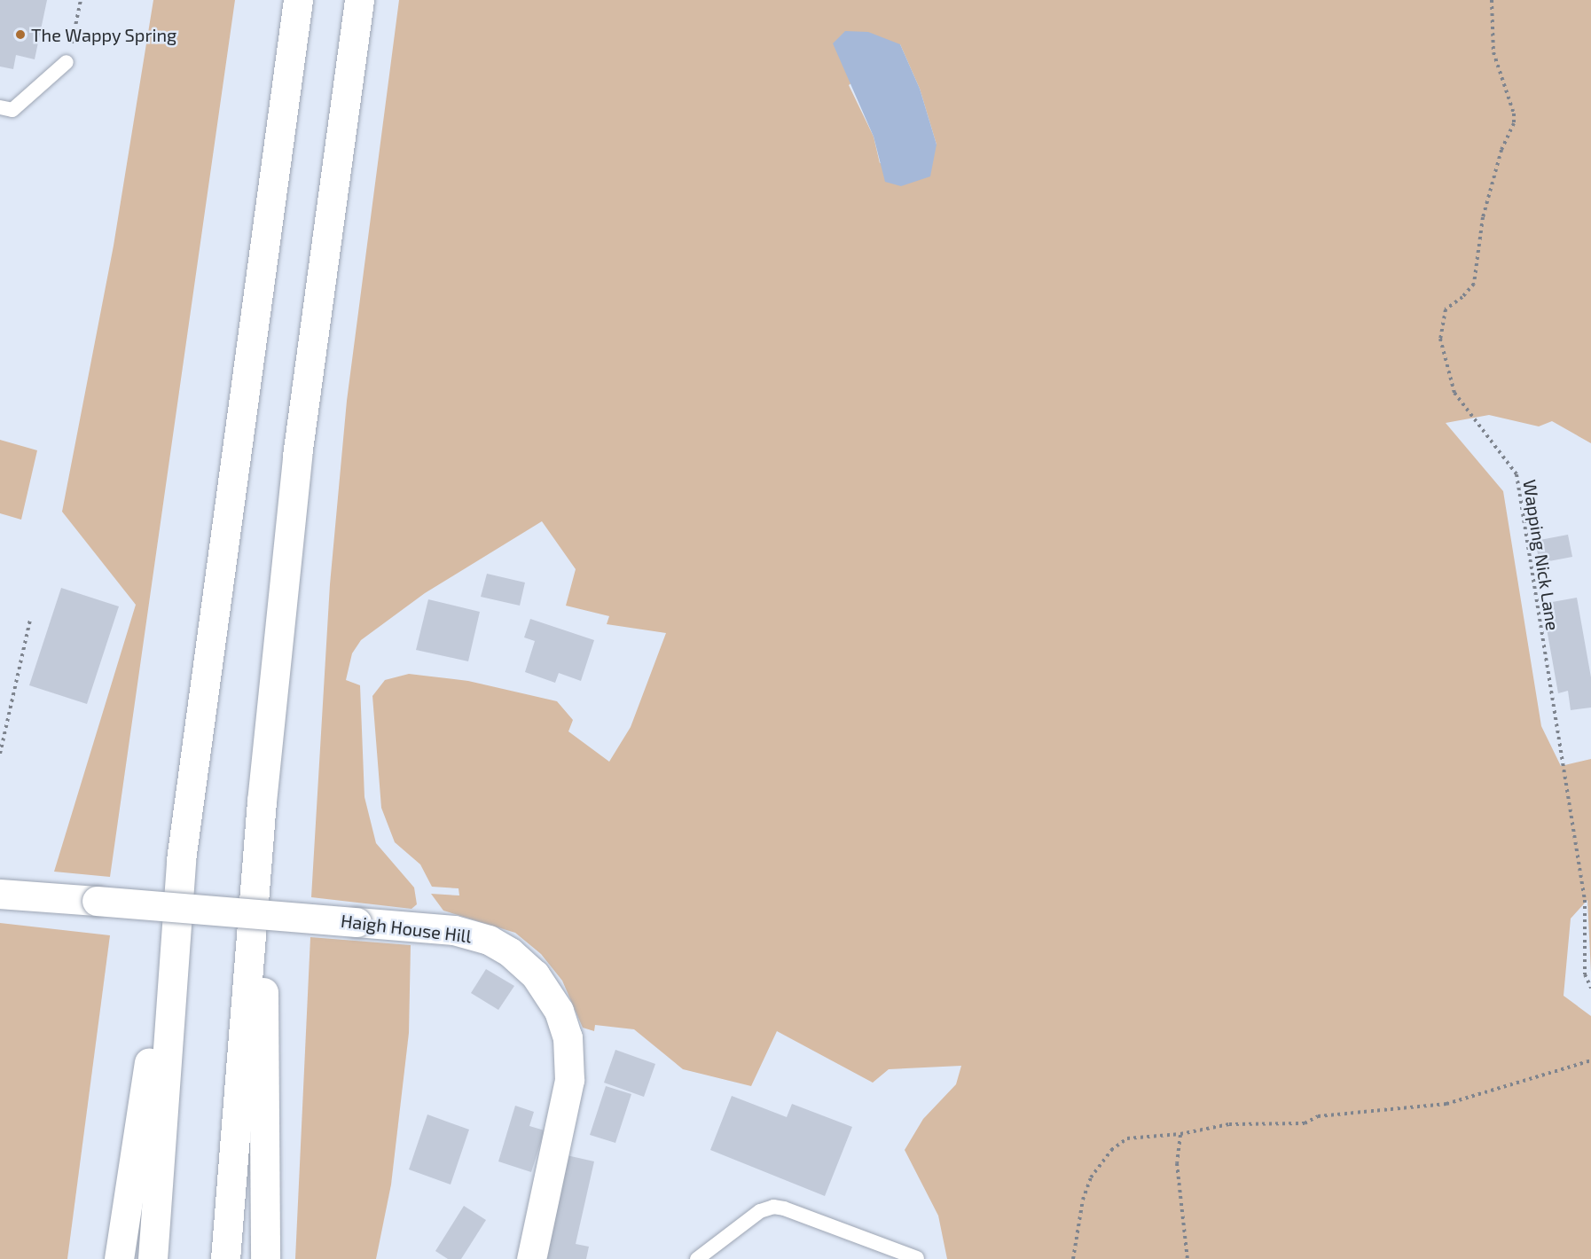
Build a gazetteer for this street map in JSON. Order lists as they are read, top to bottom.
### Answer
{
  "streets": {
    "main road": ["Haigh House Hill"],
    "path": ["Wapping Nick Lane"]
  },
  "places": ["The Wappy Spring"]
}
